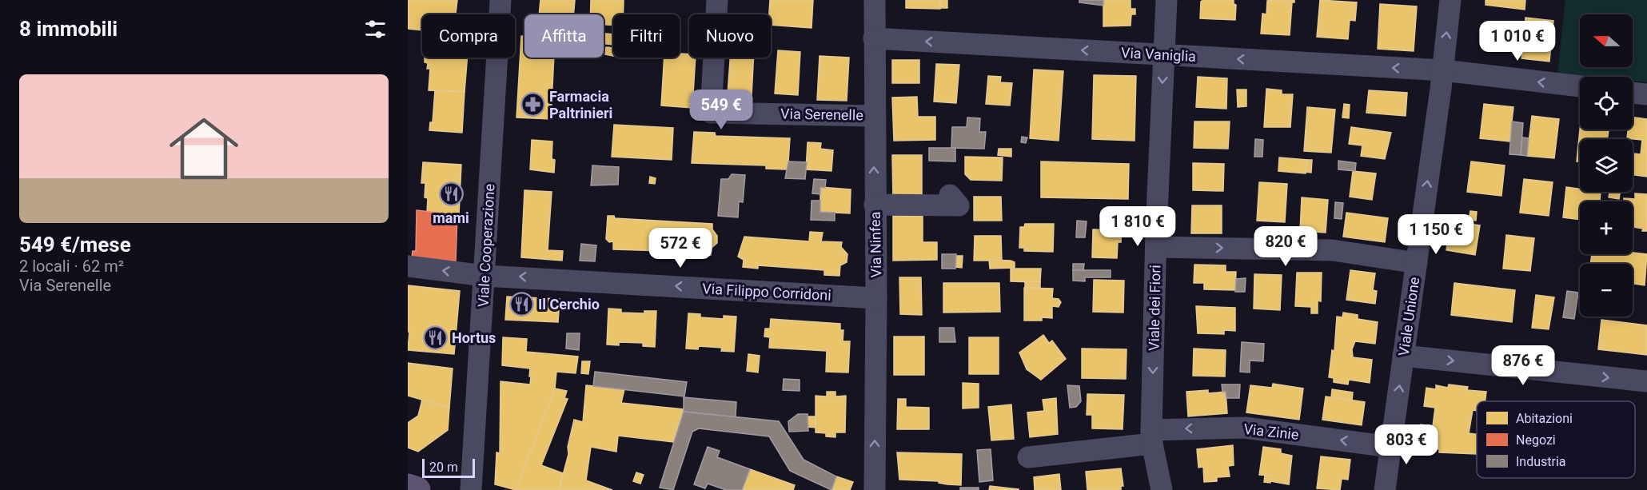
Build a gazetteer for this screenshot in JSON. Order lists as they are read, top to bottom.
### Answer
{
  "streets": {
    "street": [
      "Via Vaniglia",
      "Via Serenelle",
      "Via Ninfea",
      "Viale Cooperazione",
      "Via Filippo Corridoni",
      "Viale dei Fiori",
      "Viale Unione",
      "Via Zinie"
    ]
  },
  "crossings": [
    ["Via Vaniglia", "Via Ninfea"],
    ["Via Vaniglia", "Viale dei Fiori"],
    ["Via Vaniglia", "Viale Unione"],
    ["Via Serenelle", "Via Ninfea"],
    ["Via Ninfea", "Via Filippo Corridoni"],
    ["Viale Cooperazione", "Via Filippo Corridoni"],
    ["Viale dei Fiori", "Via Zinie"],
    ["Viale Unione", "Via Zinie"]
  ],
  "one_way": [
    "Via Ninfea",
    "Via Filippo Corridoni",
    "Viale dei Fiori",
    "Viale Unione"
  ],
  "places": {
    "pharmacy": ["Farmacia Paltrinieri"],
    "restaurant": ["mami", "Il Cerchio", "Hortus"]
  },
  "legend": ["Abitazioni", "Negozi", "Industria"],
  "scale_bar": "20 m",
  "north": "left",
  "page": {
    "heading": "8 immobili",
    "map_buttons": ["+", "−"],
    "chip": [
      "Compra",
      "Affitta",
      "Filtri",
      "Nuovo"
    ],
    "price": [
      "1 010 €",
      "549 €",
      "1 810 €",
      "1 150 €",
      "820 €",
      "572 €",
      "876 €",
      "803 €"
    ],
    "list": [
      {
        "name": "549 €/mese",
        "note": "2 locali · 62 m² · Via Serenelle"
      }
    ],
    "scale": "20 m"
  }
}
